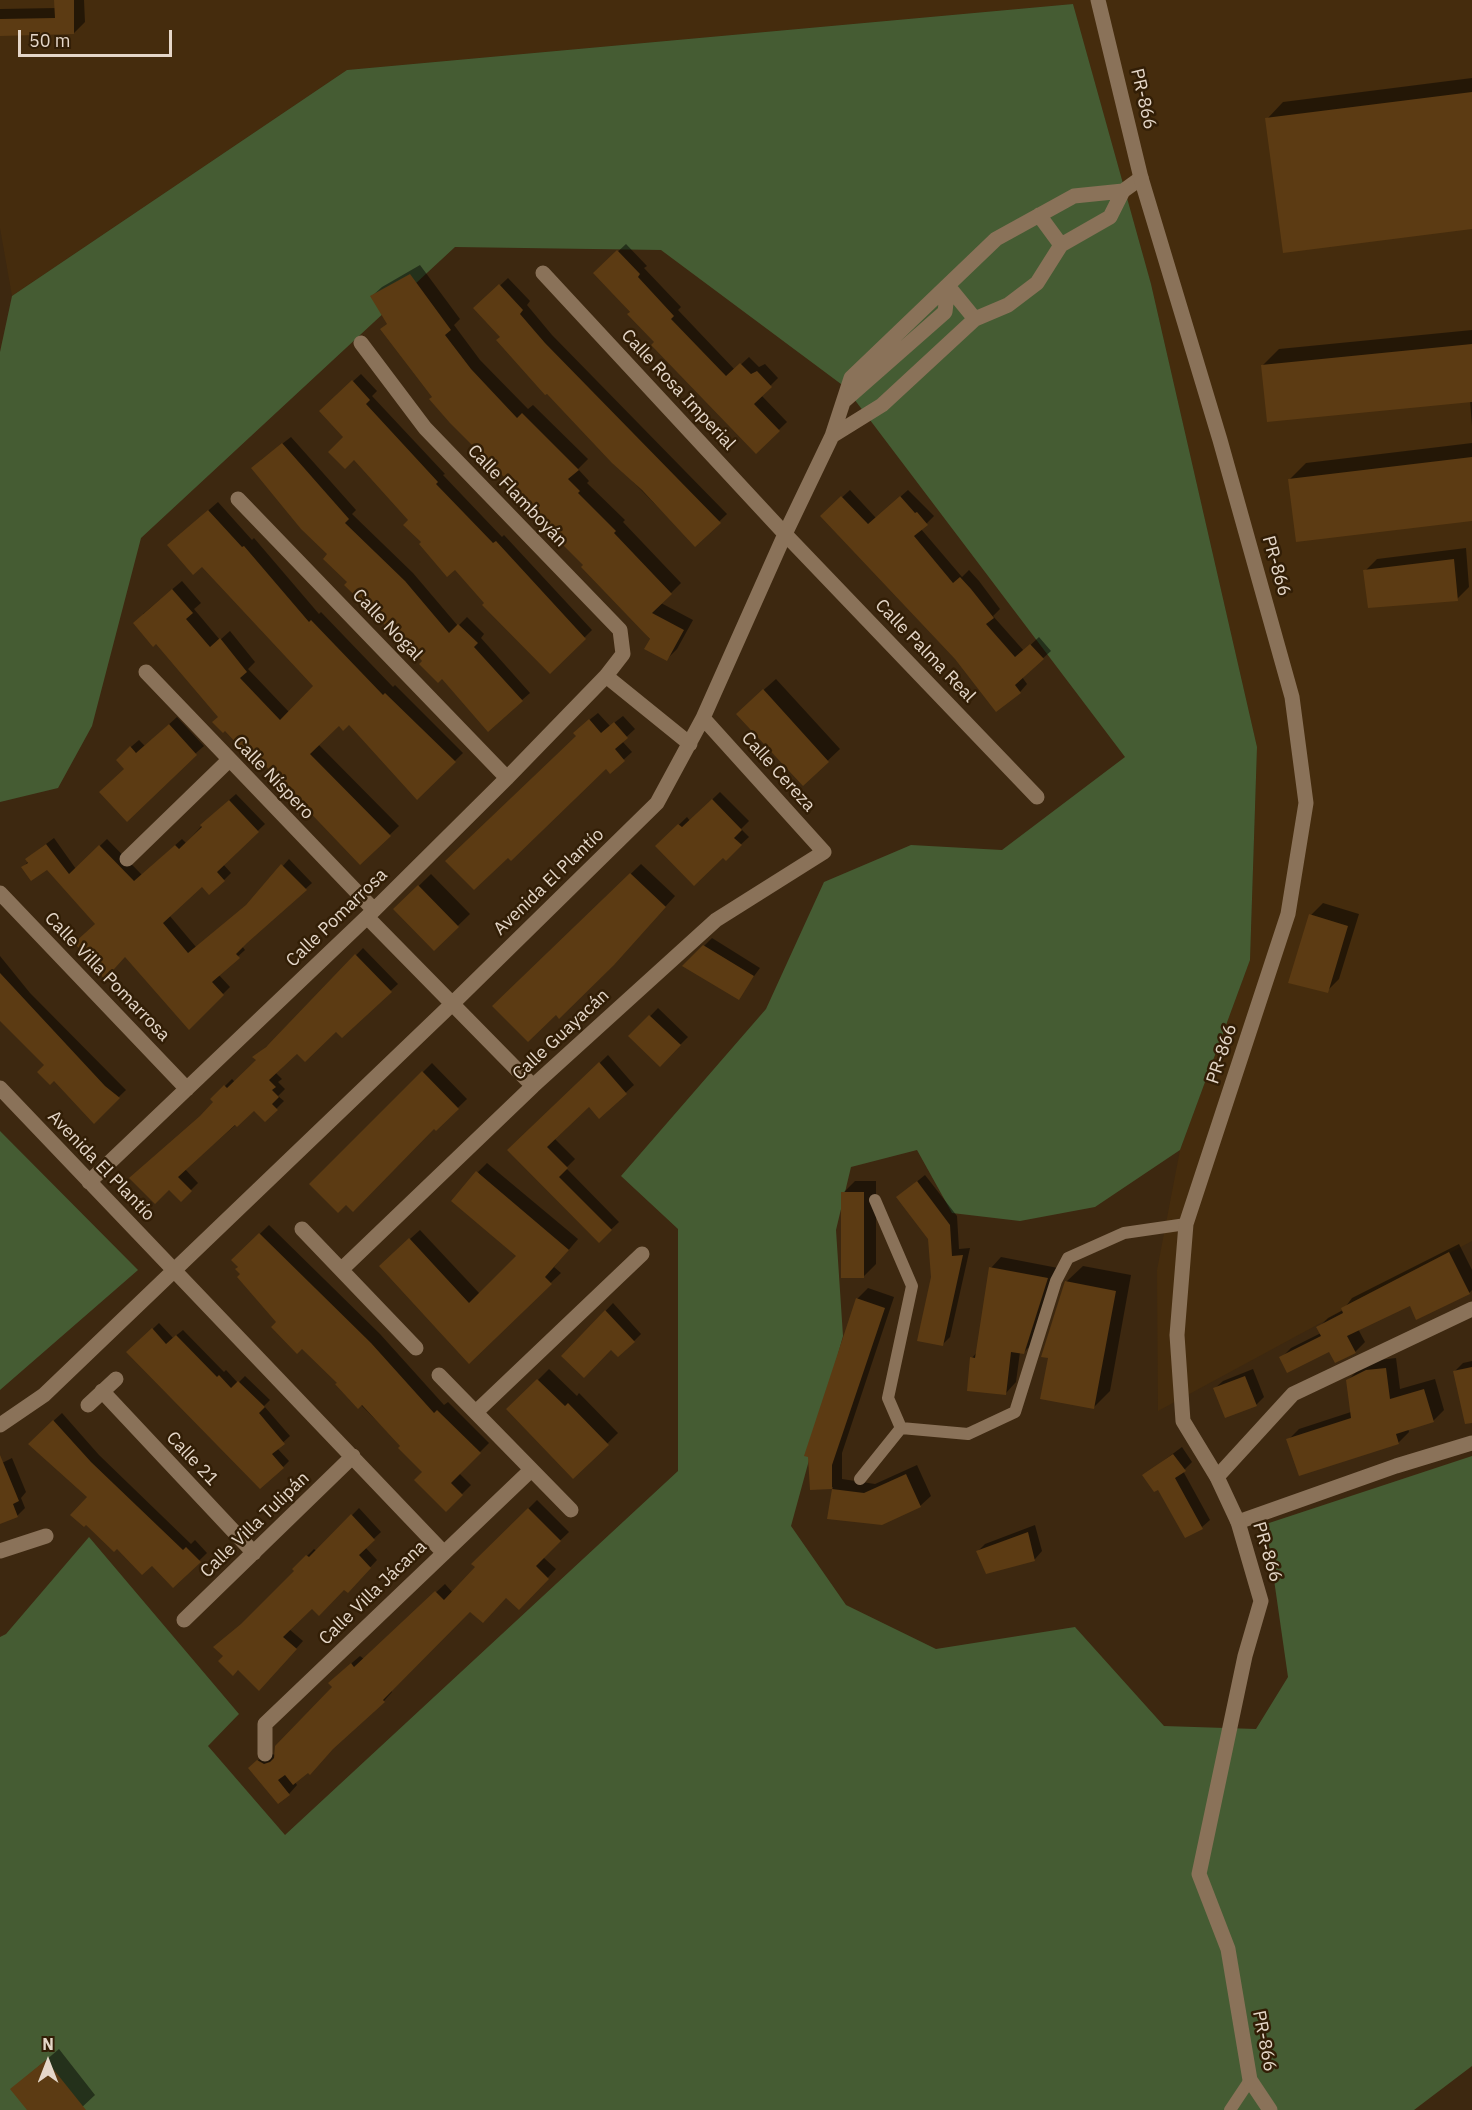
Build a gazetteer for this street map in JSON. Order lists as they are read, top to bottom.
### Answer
{
  "streets": {
    "street": [
      "PR-866",
      "Calle Rosa Imperial",
      "Calle Flamboyán",
      "Calle Nogal",
      "Calle Palma Real",
      "Calle Cereza",
      "Calle Níspero",
      "Avenida El Plantío",
      "Calle Pomarrosa",
      "Calle Villa Pomarrosa",
      "Calle Guayacán",
      "Calle 21",
      "Calle Villa Tulipán",
      "Calle Villa Jácana"
    ]
  },
  "crossings": [
    ["Calle Rosa Imperial", "Calle Palma Real"],
    ["Calle Rosa Imperial", "Avenida El Plantío"],
    ["Calle Flamboyán", "Calle Pomarrosa"],
    ["Calle Nogal", "Calle Pomarrosa"],
    ["Calle Palma Real", "Avenida El Plantío"],
    ["Calle Cereza", "Avenida El Plantío"],
    ["Calle Cereza", "Calle Guayacán"],
    ["Calle Níspero", "Avenida El Plantío"],
    ["Calle Níspero", "Calle Pomarrosa"],
    ["Calle Níspero", "Calle Guayacán"],
    ["Avenida El Plantío", "Calle Pomarrosa"],
    ["Calle Pomarrosa", "Calle Villa Pomarrosa"],
    ["Calle 21", "Calle Villa Tulipán"]
  ],
  "scale_bar": "50 m",
  "north": "top"
}
